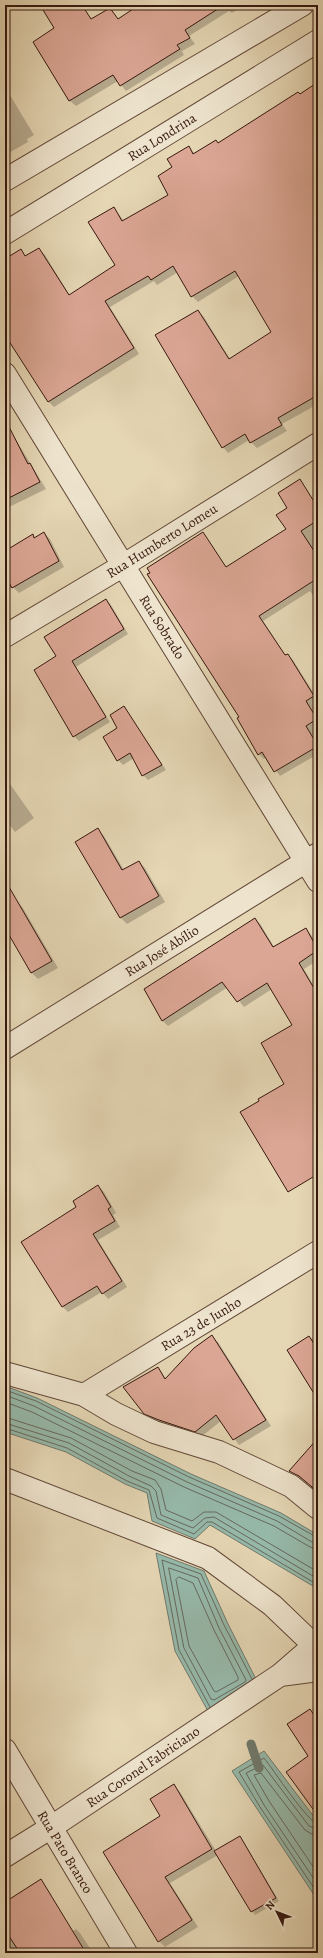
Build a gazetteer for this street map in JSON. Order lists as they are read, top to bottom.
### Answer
{
  "streets": {
    "street": [
      "Rua Londrina",
      "Rua Humberto Lomeu",
      "Rua Sobrado",
      "Rua José Abílio",
      "Rua 23 de Junho",
      "Rua Coronel Fabriciano",
      "Rua Pato Branco"
    ]
  },
  "crossings": [
    ["Rua Humberto Lomeu", "Rua Sobrado"],
    ["Rua Sobrado", "Rua José Abílio"],
    ["Rua Coronel Fabriciano", "Rua Pato Branco"]
  ],
  "north": "top left"
}
